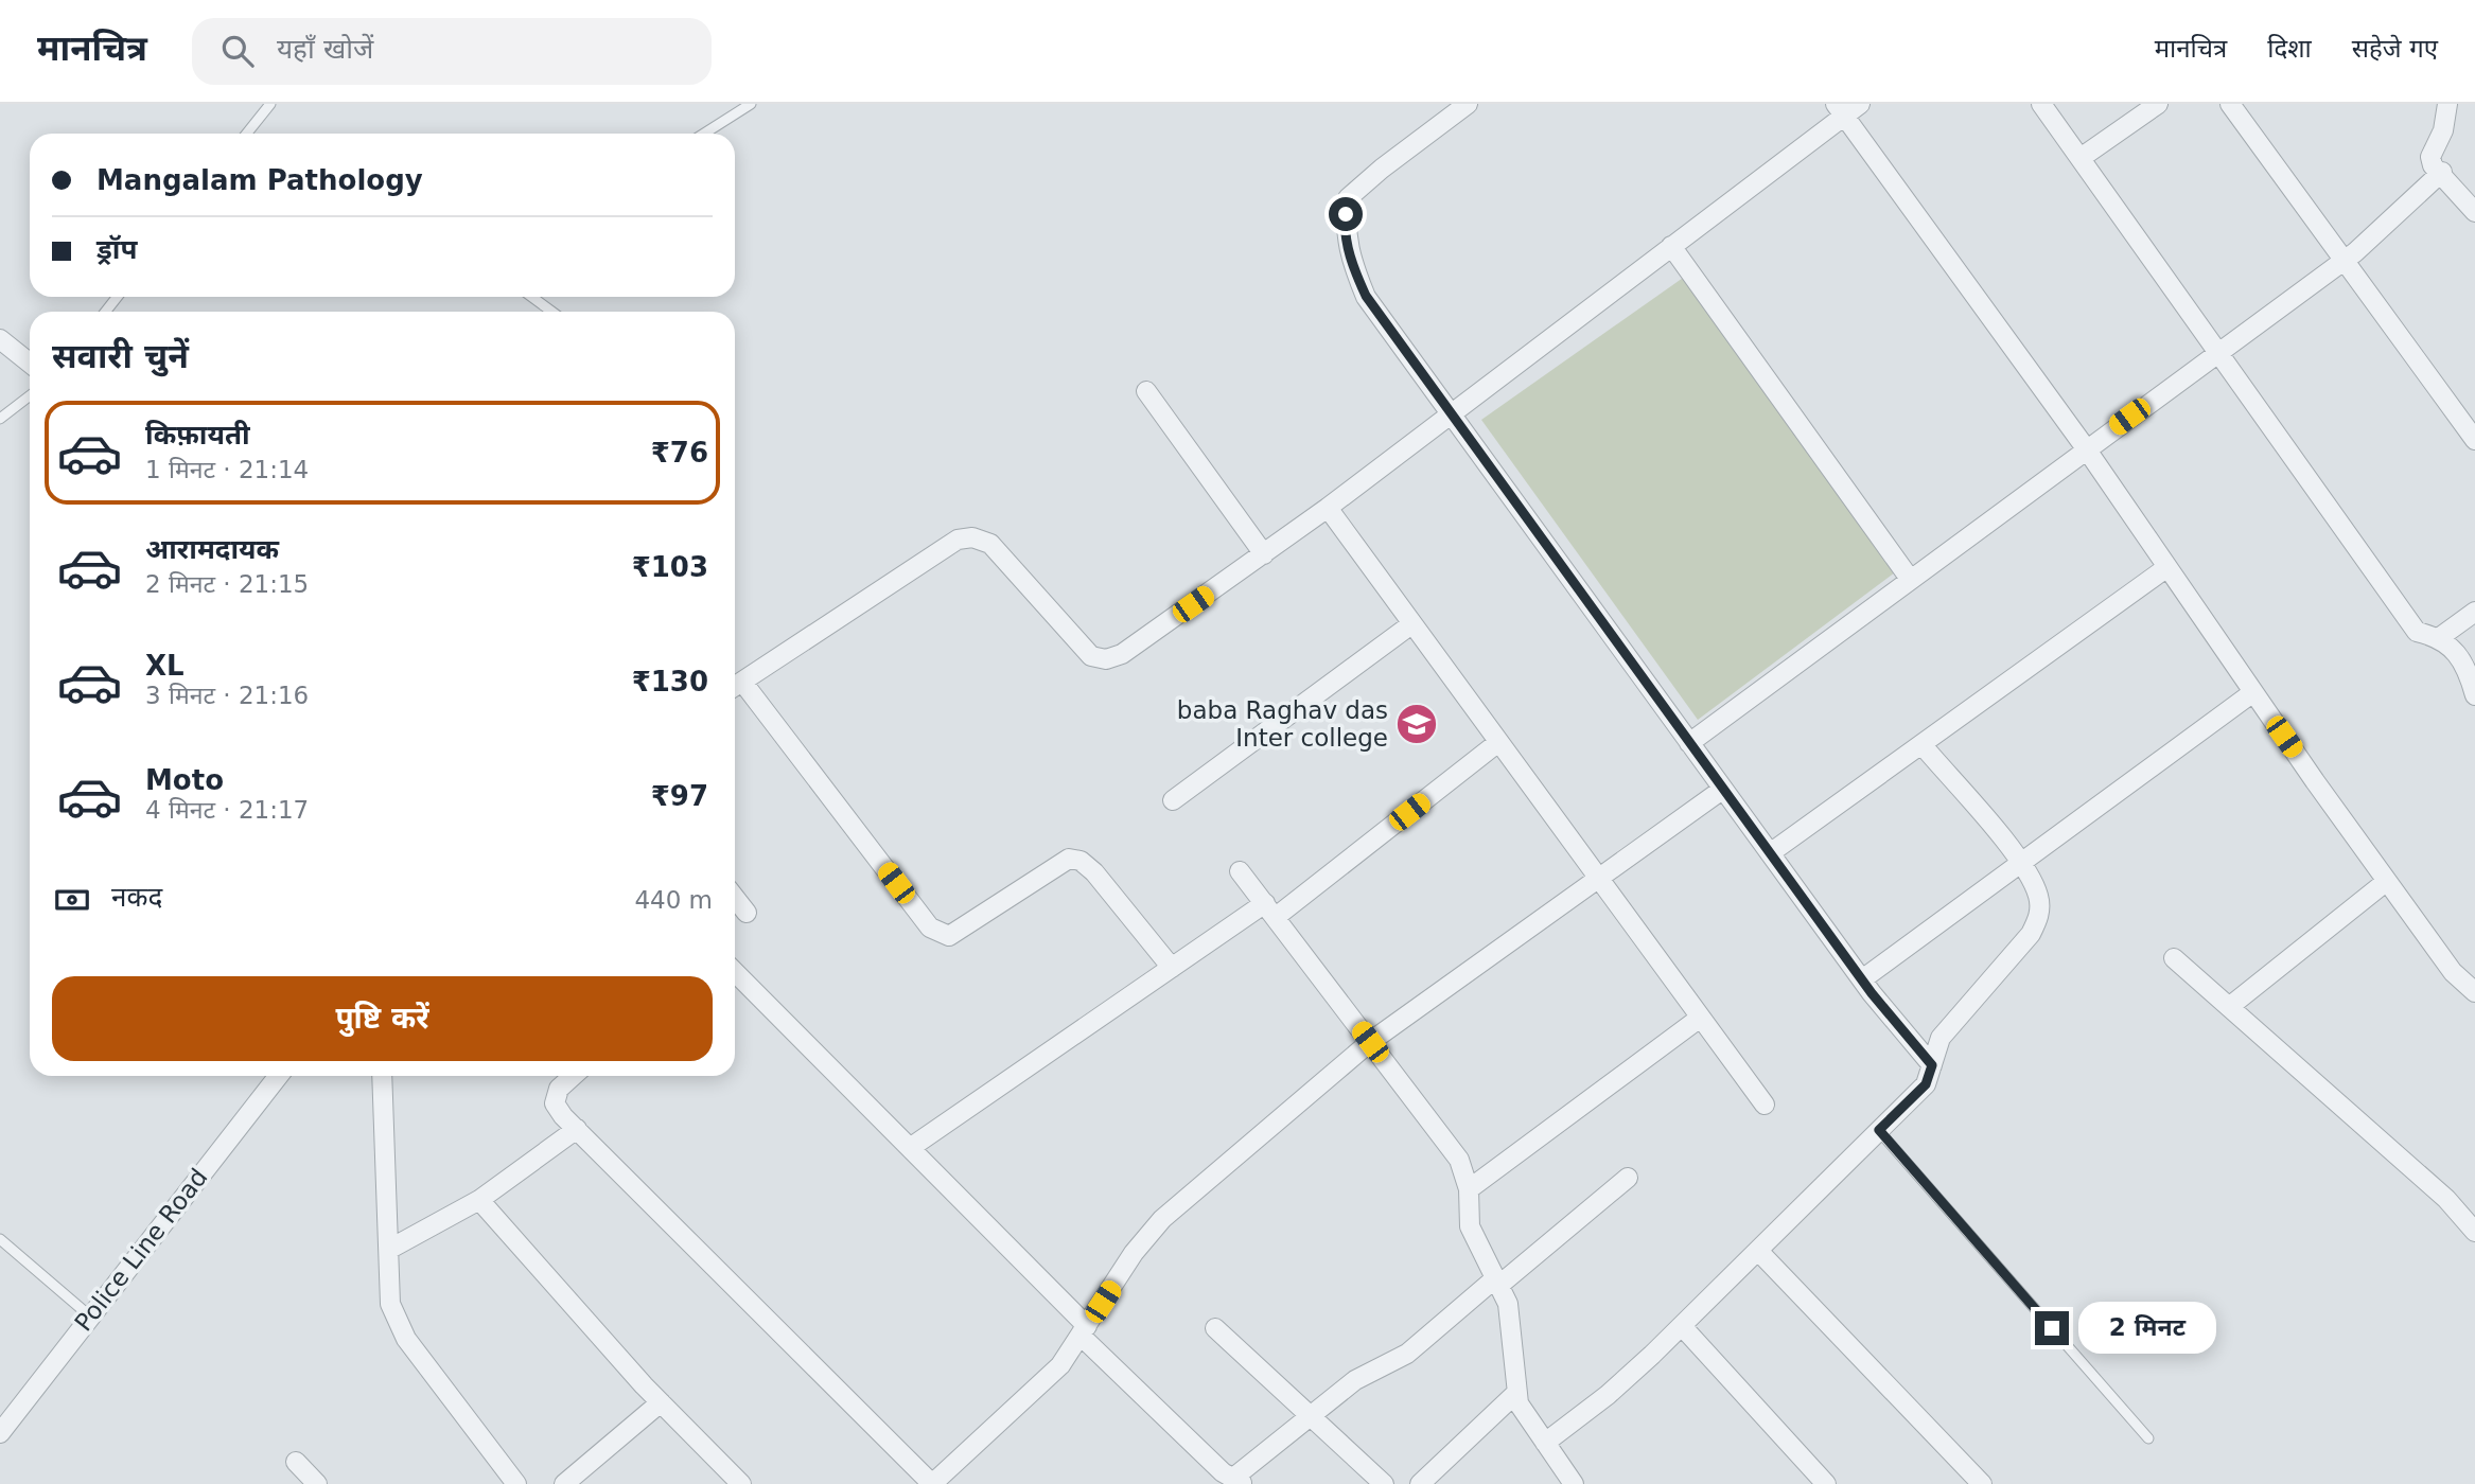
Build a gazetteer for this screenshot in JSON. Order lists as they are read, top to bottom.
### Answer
{
  "streets": {
    "street": ["Police Line Road"]
  },
  "places": {
    "school or university": ["baba Raghav das Inter college"]
  },
  "page": {
    "header": "मानचित्र",
    "search": "यहाँ खोजें",
    "nav": ["मानचित्र", "दिशा", "सहेजे गए"],
    "banner": ["Mangalam Pathology", "ड्रॉप"],
    "heading": "सवारी चुनें",
    "list": [
      {
        "name": "किफ़ायती",
        "note": "1 मिनट · 21:14",
        "value": "₹76"
      },
      {
        "name": "आरामदायक",
        "note": "2 मिनट · 21:15",
        "value": "₹103"
      },
      {
        "name": "XL",
        "note": "3 मिनट · 21:16",
        "value": "₹130"
      },
      {
        "name": "Moto",
        "note": "4 मिनट · 21:17",
        "value": "₹97"
      }
    ],
    "pay": ["नकद", "440 m"],
    "buttons": "पुष्टि करें",
    "bubble": "2 मिनट"
  }
}
